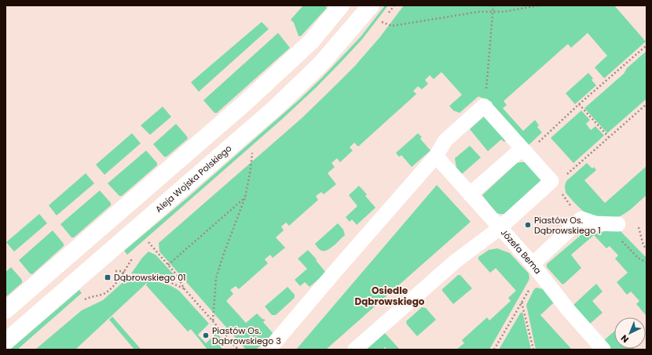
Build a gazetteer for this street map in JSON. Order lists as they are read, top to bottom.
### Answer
{
  "streets": {
    "street": ["Aleja Wojska Polskiego", "Józefa Bema"]
  },
  "districts": ["Osiedle Dąbrowskiego"],
  "places": {
    "other": ["Piastów Os. Dąbrowskiego 1", "Piastów Os. Dąbrowskiego 3"],
    "transit": ["Dąbrowskiego 01"]
  },
  "north": "bottom left"
}
